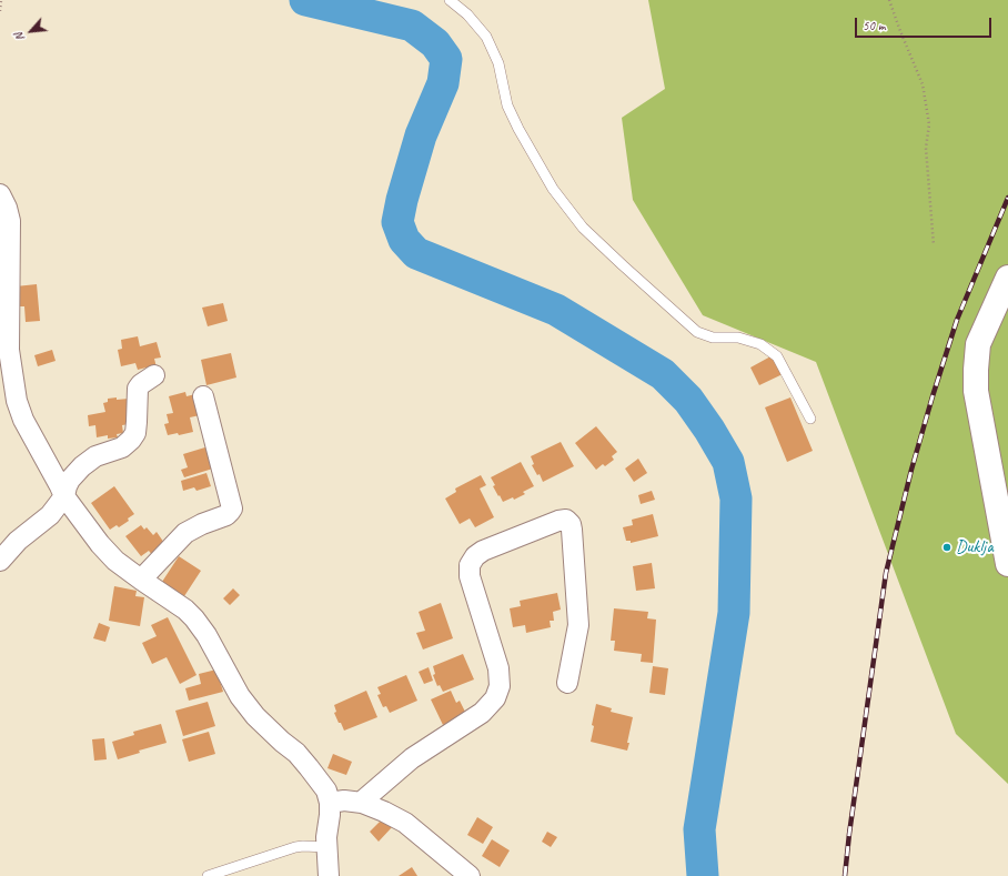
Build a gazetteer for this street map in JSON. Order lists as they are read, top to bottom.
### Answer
{
  "places": ["Duklja"],
  "scale_bar": "50 m",
  "north": "bottom left"
}
